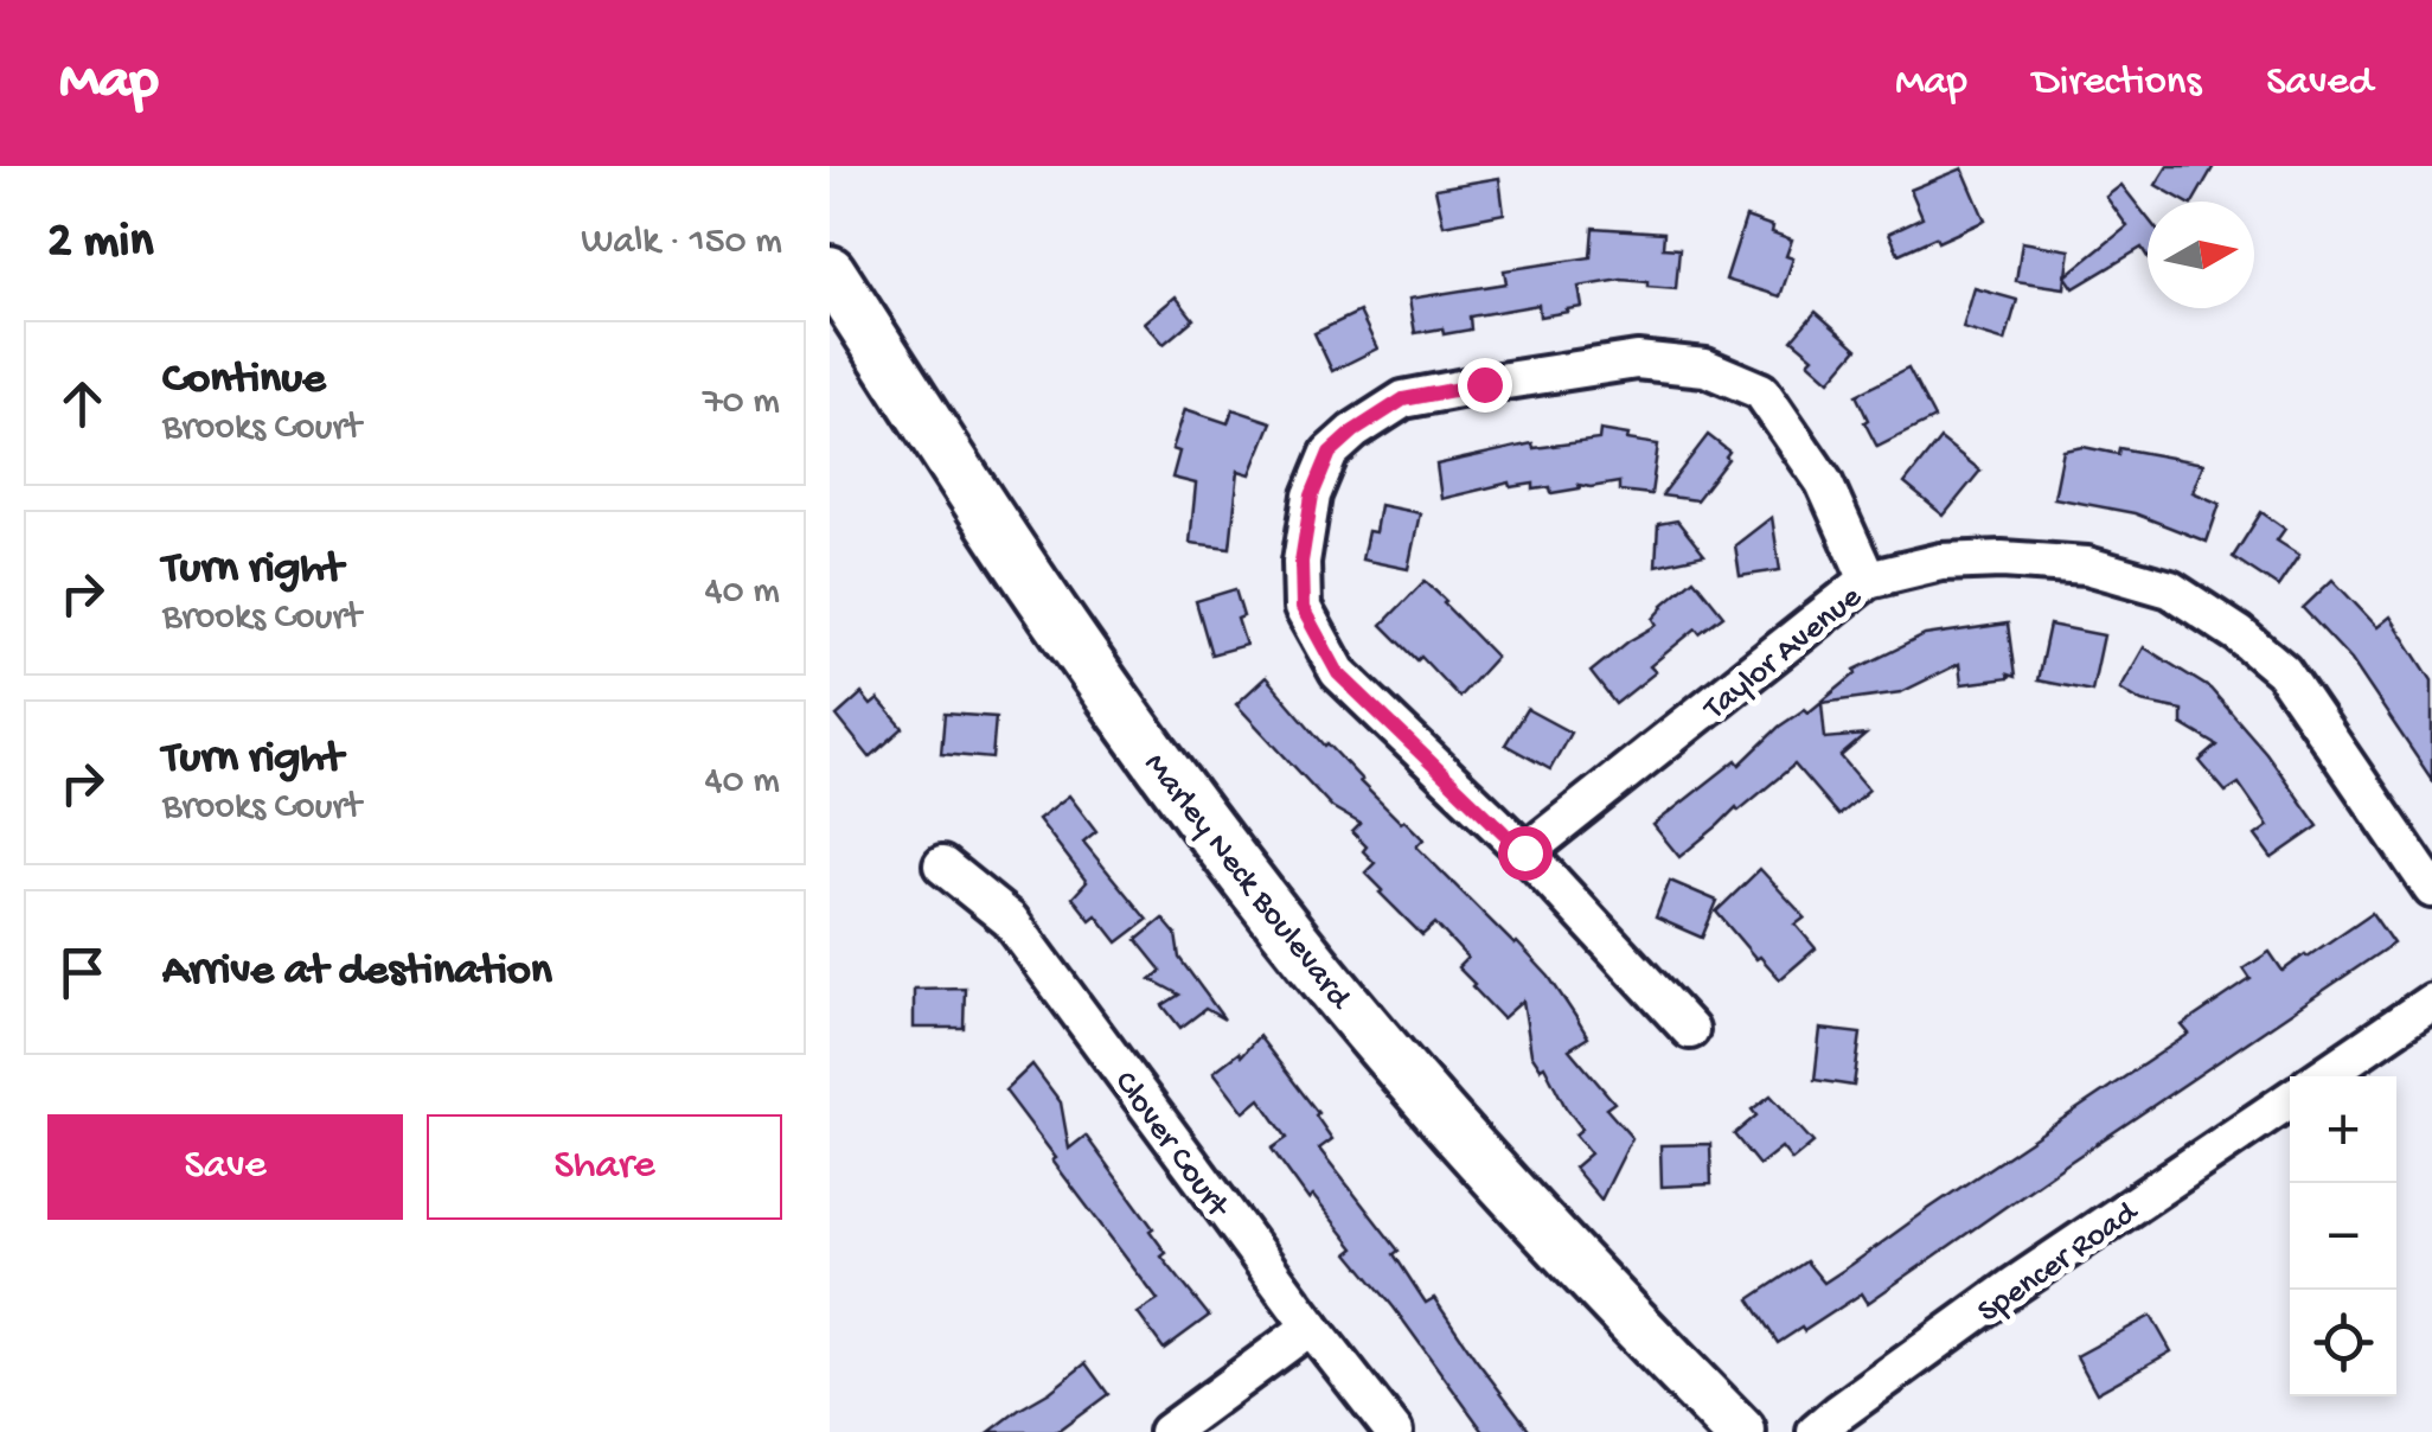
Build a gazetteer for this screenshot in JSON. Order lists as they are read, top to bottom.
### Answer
{
  "streets": {
    "main road": ["Marley Neck Boulevard"],
    "street": ["Taylor Avenue", "Clover Court", "Spencer Road"]
  },
  "north": "right",
  "page": {
    "header": "Map",
    "nav": ["Map", "Directions", "Saved"],
    "heading": ["2 min", "Walk · 150 m"],
    "list": [
      ["Continue", "Brooks Court", "70 m"],
      ["Turn right", "Brooks Court", "40 m"],
      ["Turn right", "Brooks Court", "40 m"],
      "Arrive at destination"
    ],
    "map_buttons": ["+", "−"],
    "buttons": ["Save", "Share"]
  }
}
